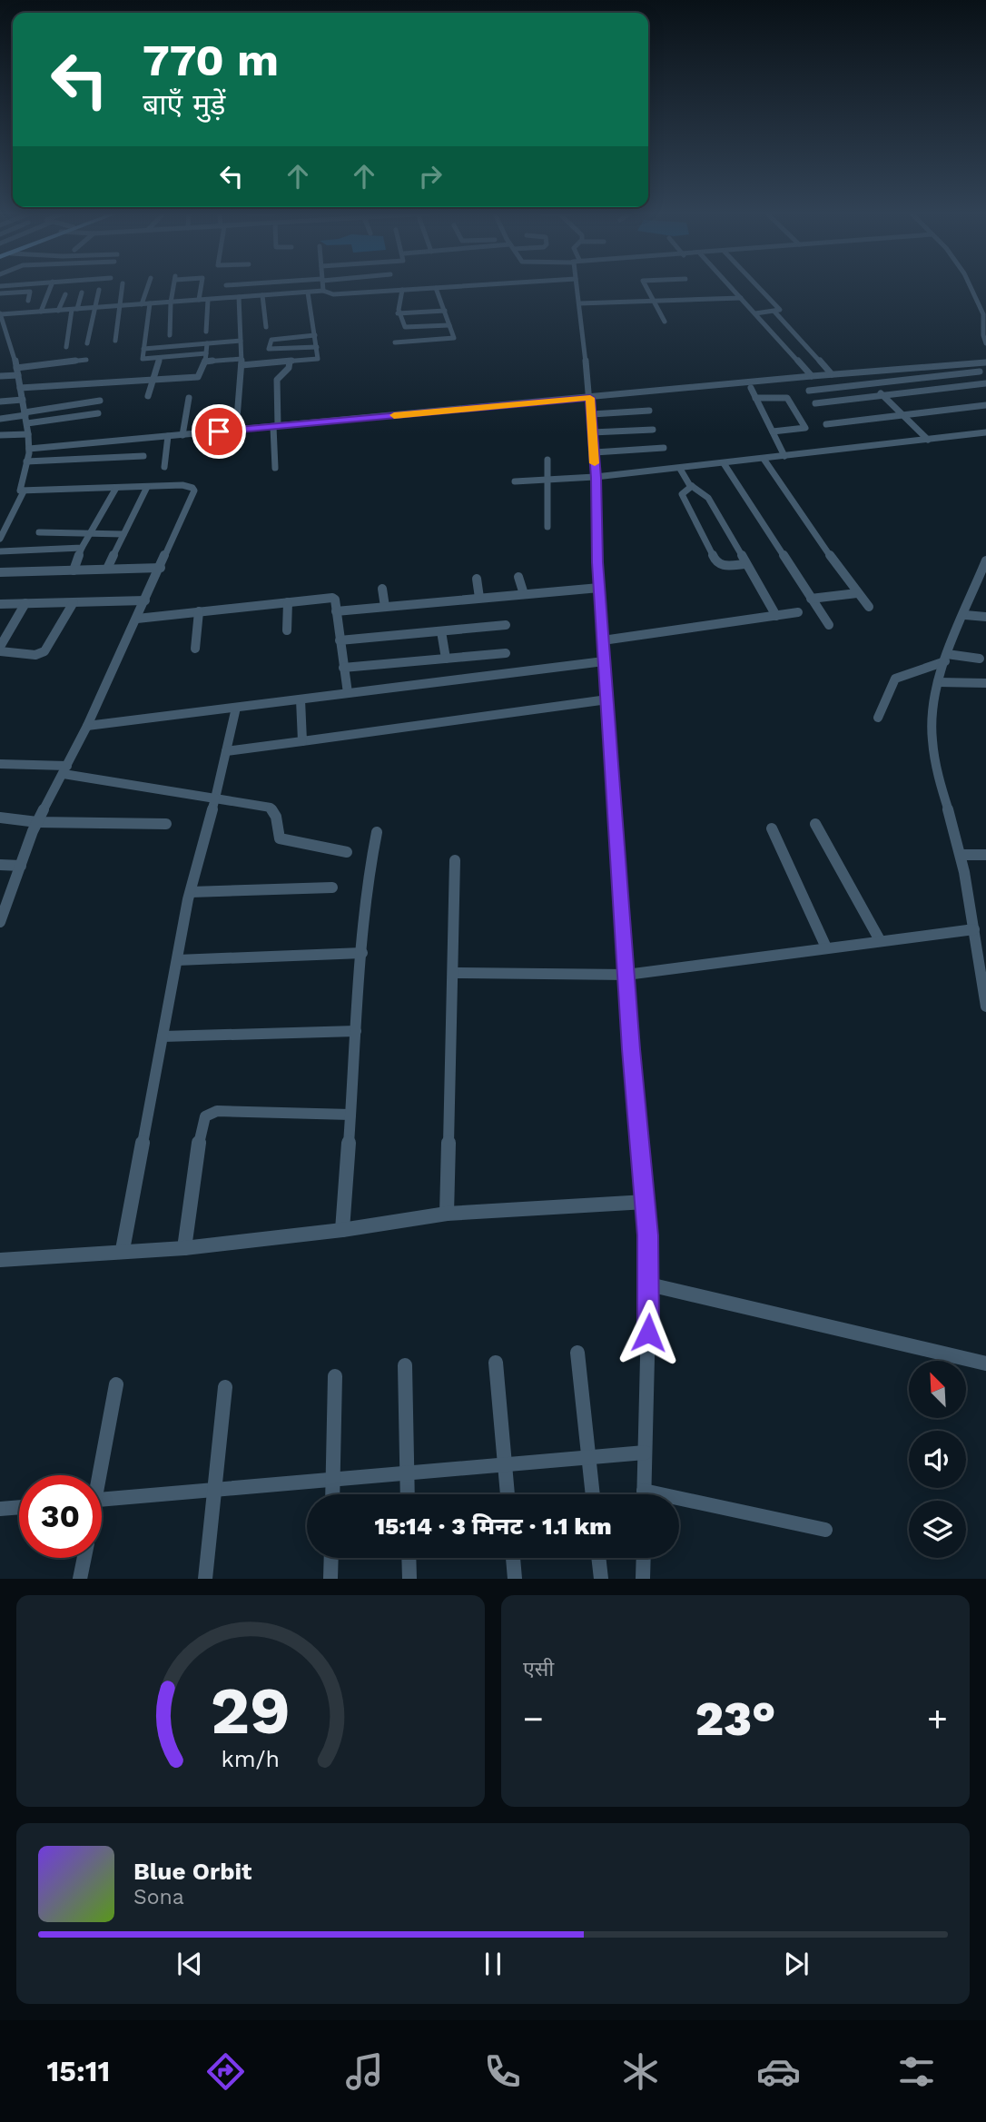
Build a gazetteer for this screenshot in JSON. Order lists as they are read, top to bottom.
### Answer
{
  "north": "top left",
  "page": {
    "turn": ["770 m", "बाएँ मुड़ें"],
    "limit": "30",
    "trip": "15:14 · 3 मिनट · 1.1 km",
    "tile": "एसी",
    "heat": ["−", "23°", "+"],
    "song": ["Blue Orbit", "Sona"],
    "tabs": "15:11",
    "gauge": ["29", "km/h"]
  }
}
